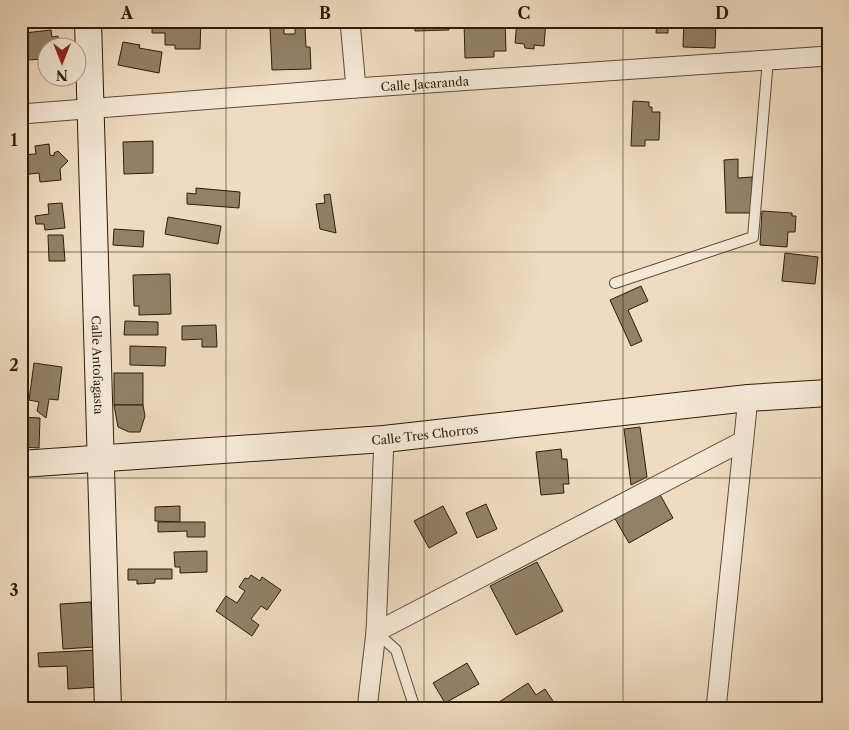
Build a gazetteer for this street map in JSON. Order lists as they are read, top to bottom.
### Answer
{
  "streets": {
    "main road": ["Calle Antofagasta", "Calle Tres Chorros"],
    "street": ["Calle Jacaranda"]
  },
  "crossings": [
    ["Calle Jacaranda", "Calle Antofagasta"],
    ["Calle Antofagasta", "Calle Tres Chorros"]
  ],
  "north": "bottom",
  "grid": {
    "columns": [
      "A",
      "B",
      "C",
      "D"
    ],
    "rows": ["1", "2", "3"]
  }
}
